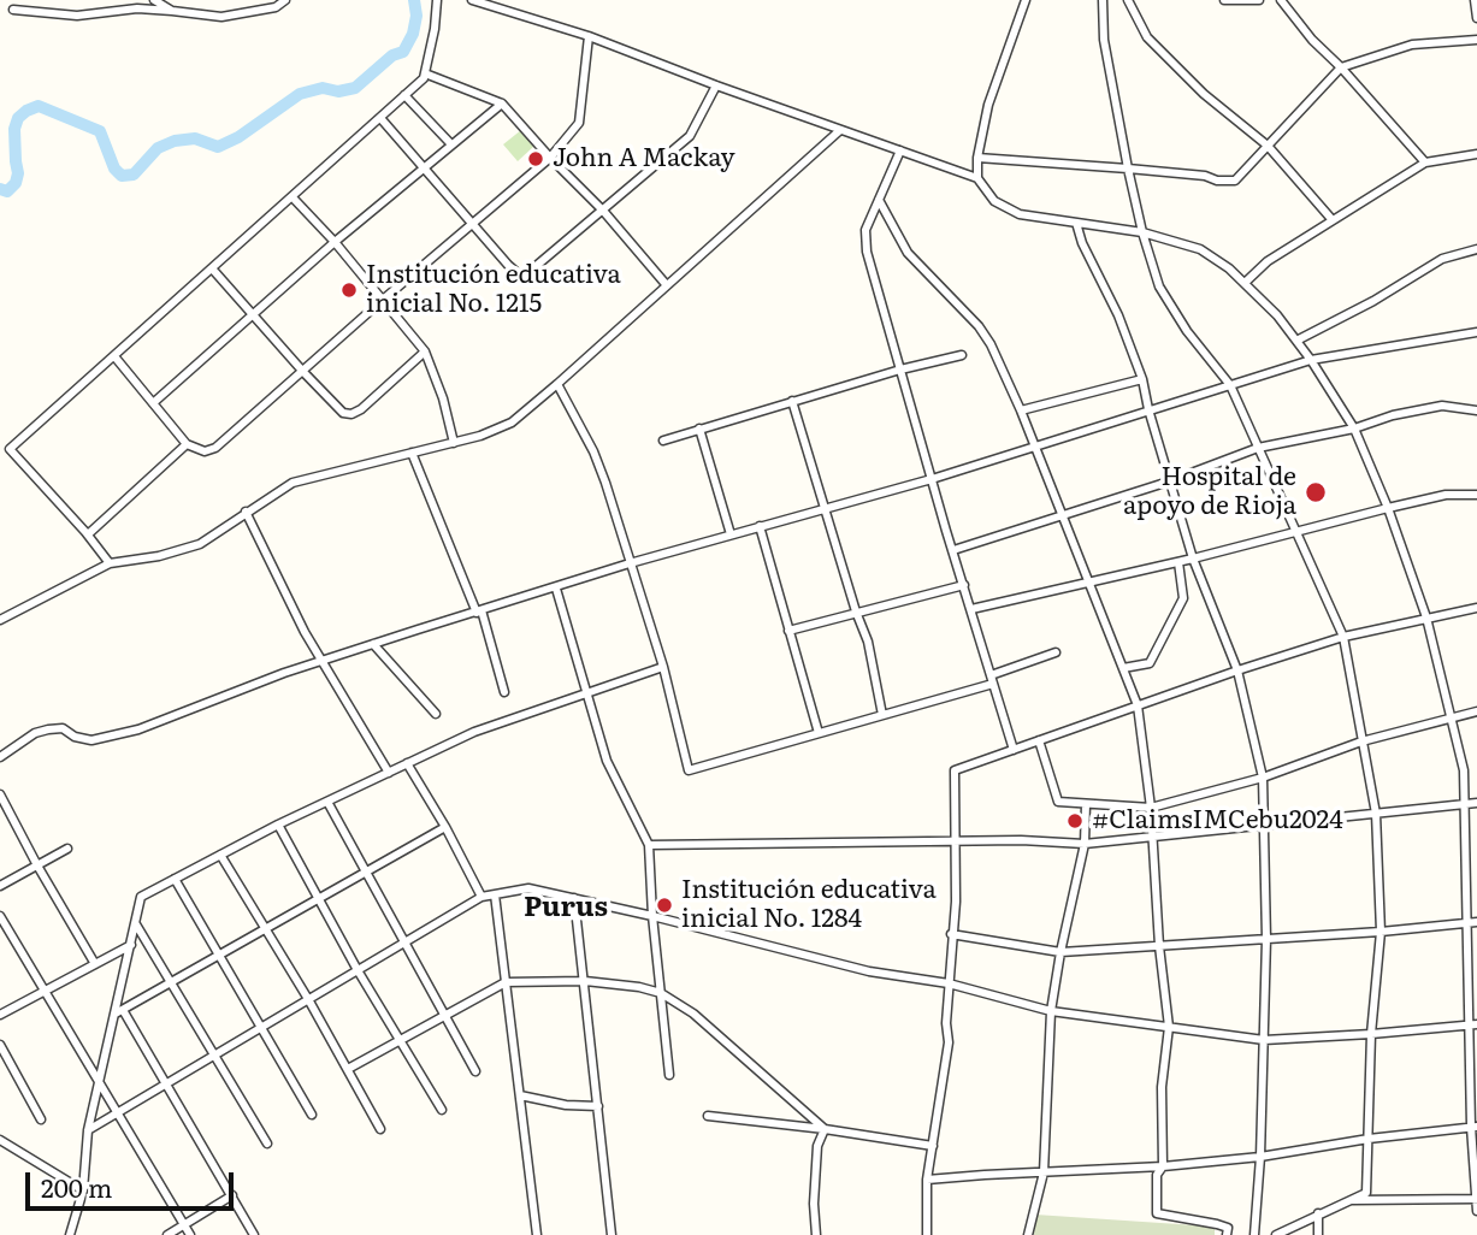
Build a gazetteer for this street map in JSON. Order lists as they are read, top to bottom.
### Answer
{
  "districts": ["Purus"],
  "places": [
    "John A Mackay",
    "Institución educativa inicial No. 1215",
    "Hospital de apoyo de Rioja",
    "#ClaimsIMCebu2024",
    "Institución educativa inicial No. 1284"
  ],
  "scale_bar": "200 m"
}
